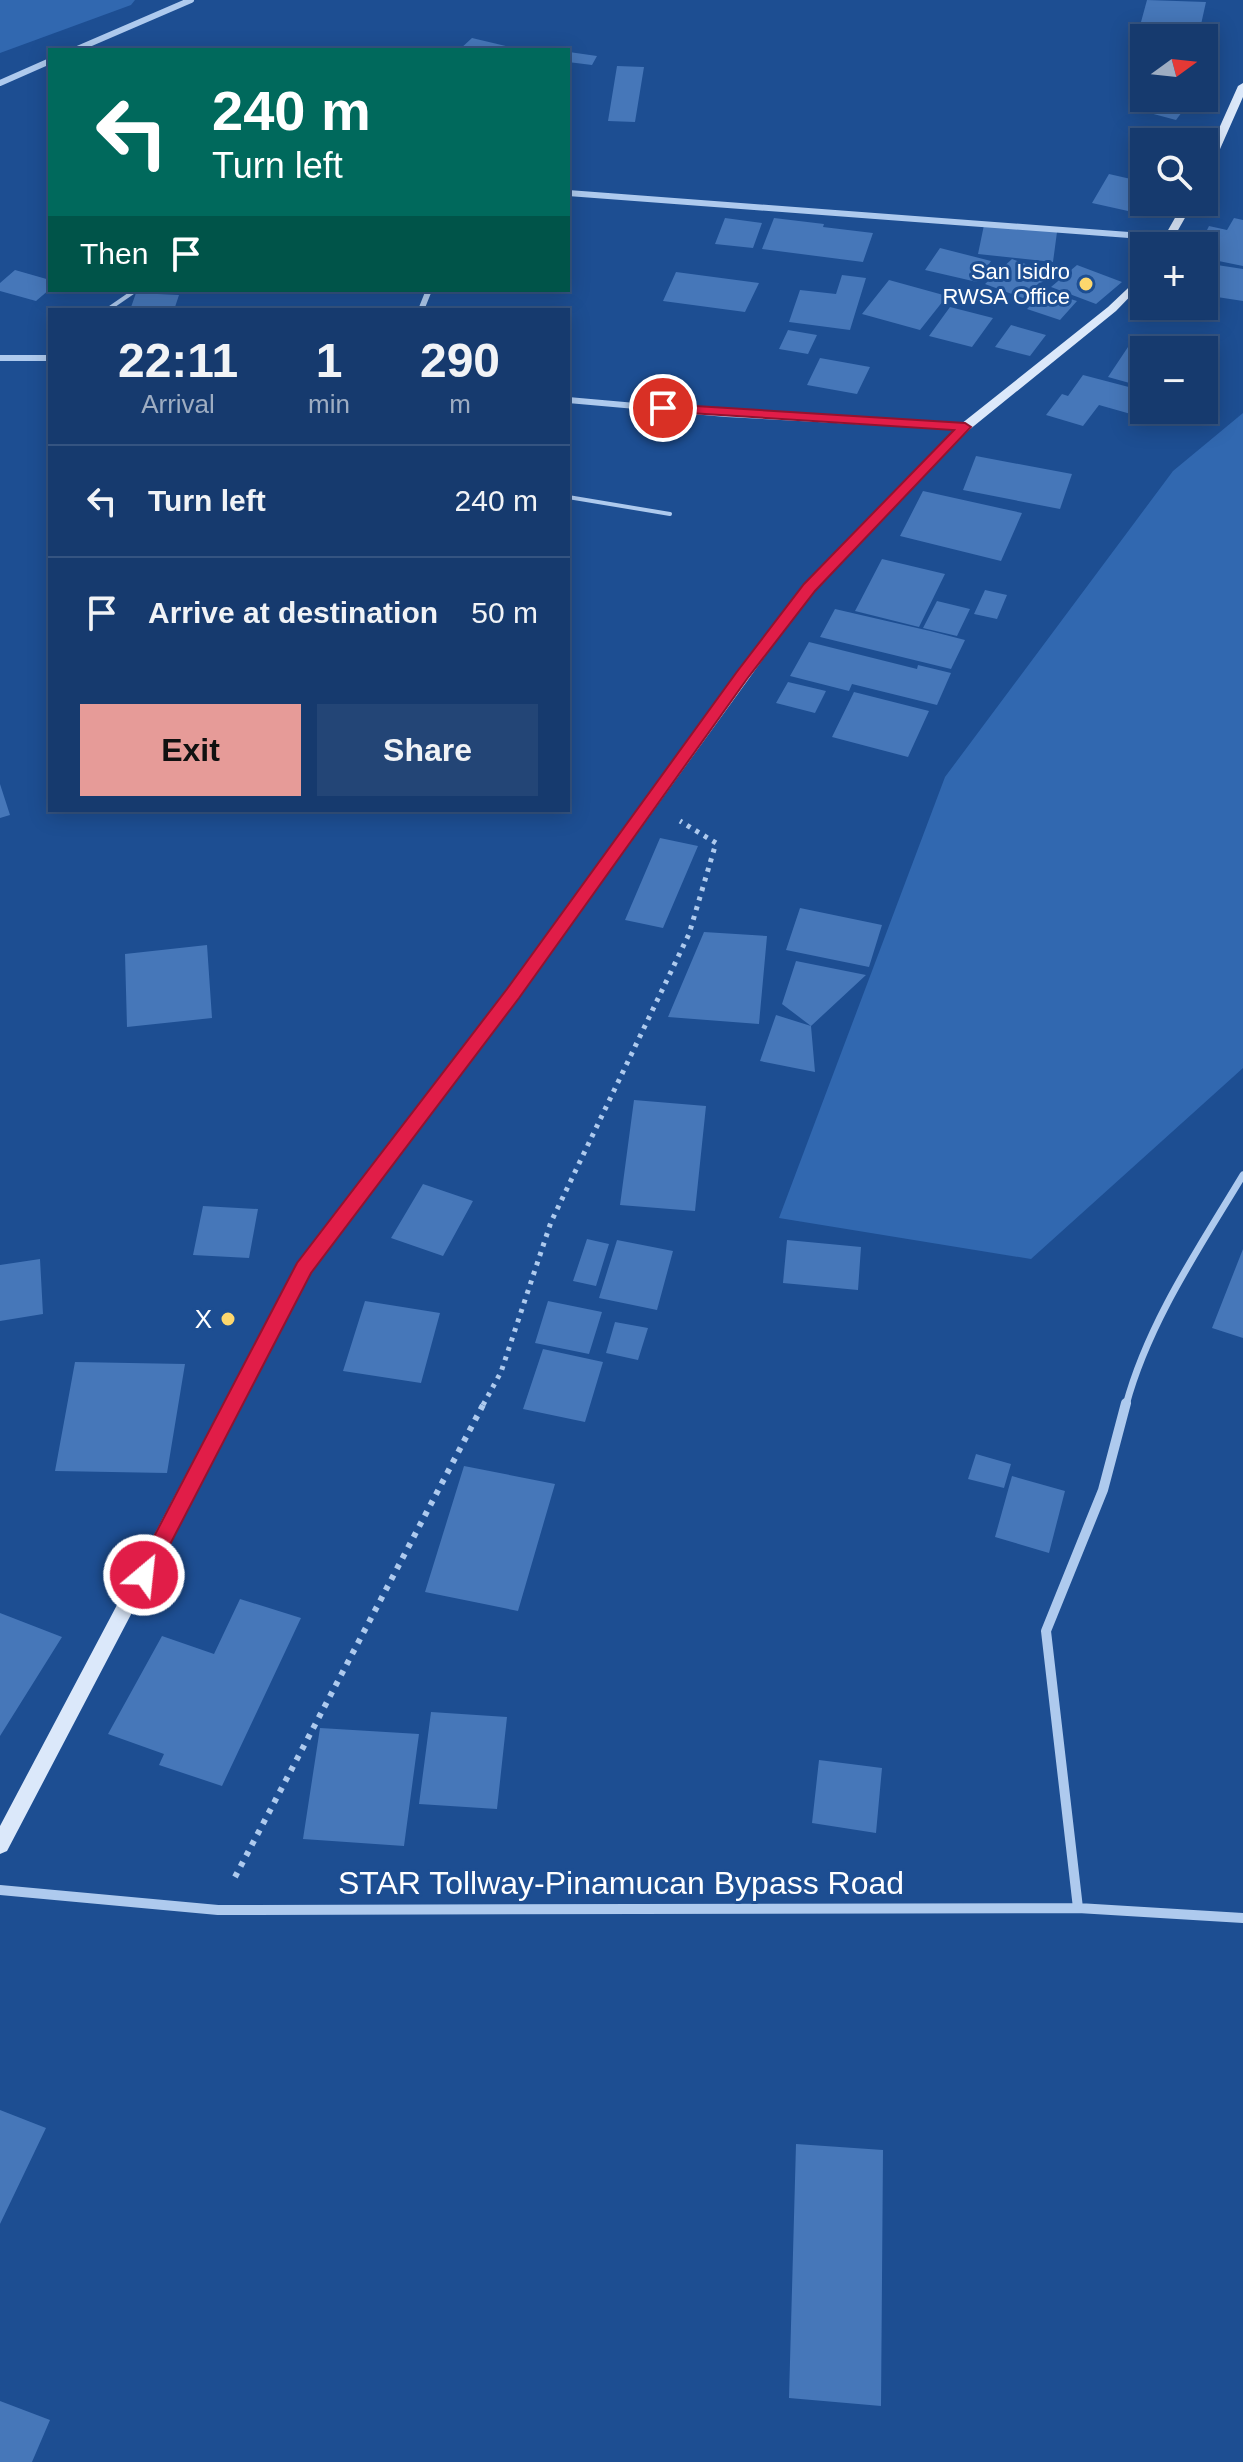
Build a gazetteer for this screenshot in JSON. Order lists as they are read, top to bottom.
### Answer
{
  "streets": {
    "street": ["STAR Tollway-Pinamucan Bypass Road"]
  },
  "places": ["San Isidro RWSA Office", "X"],
  "north": "right",
  "page": {
    "map_buttons": ["+", "−"],
    "turn": ["240 m", "Turn left"],
    "then": "Then",
    "eta": [
      "22:11",
      "Arrival",
      "1",
      "min",
      "290",
      "m"
    ],
    "list": [
      {
        "name": "Turn left",
        "value": "240 m"
      },
      {
        "name": "Arrive at destination",
        "value": "50 m"
      }
    ],
    "buttons": ["Exit", "Share"]
  }
}
